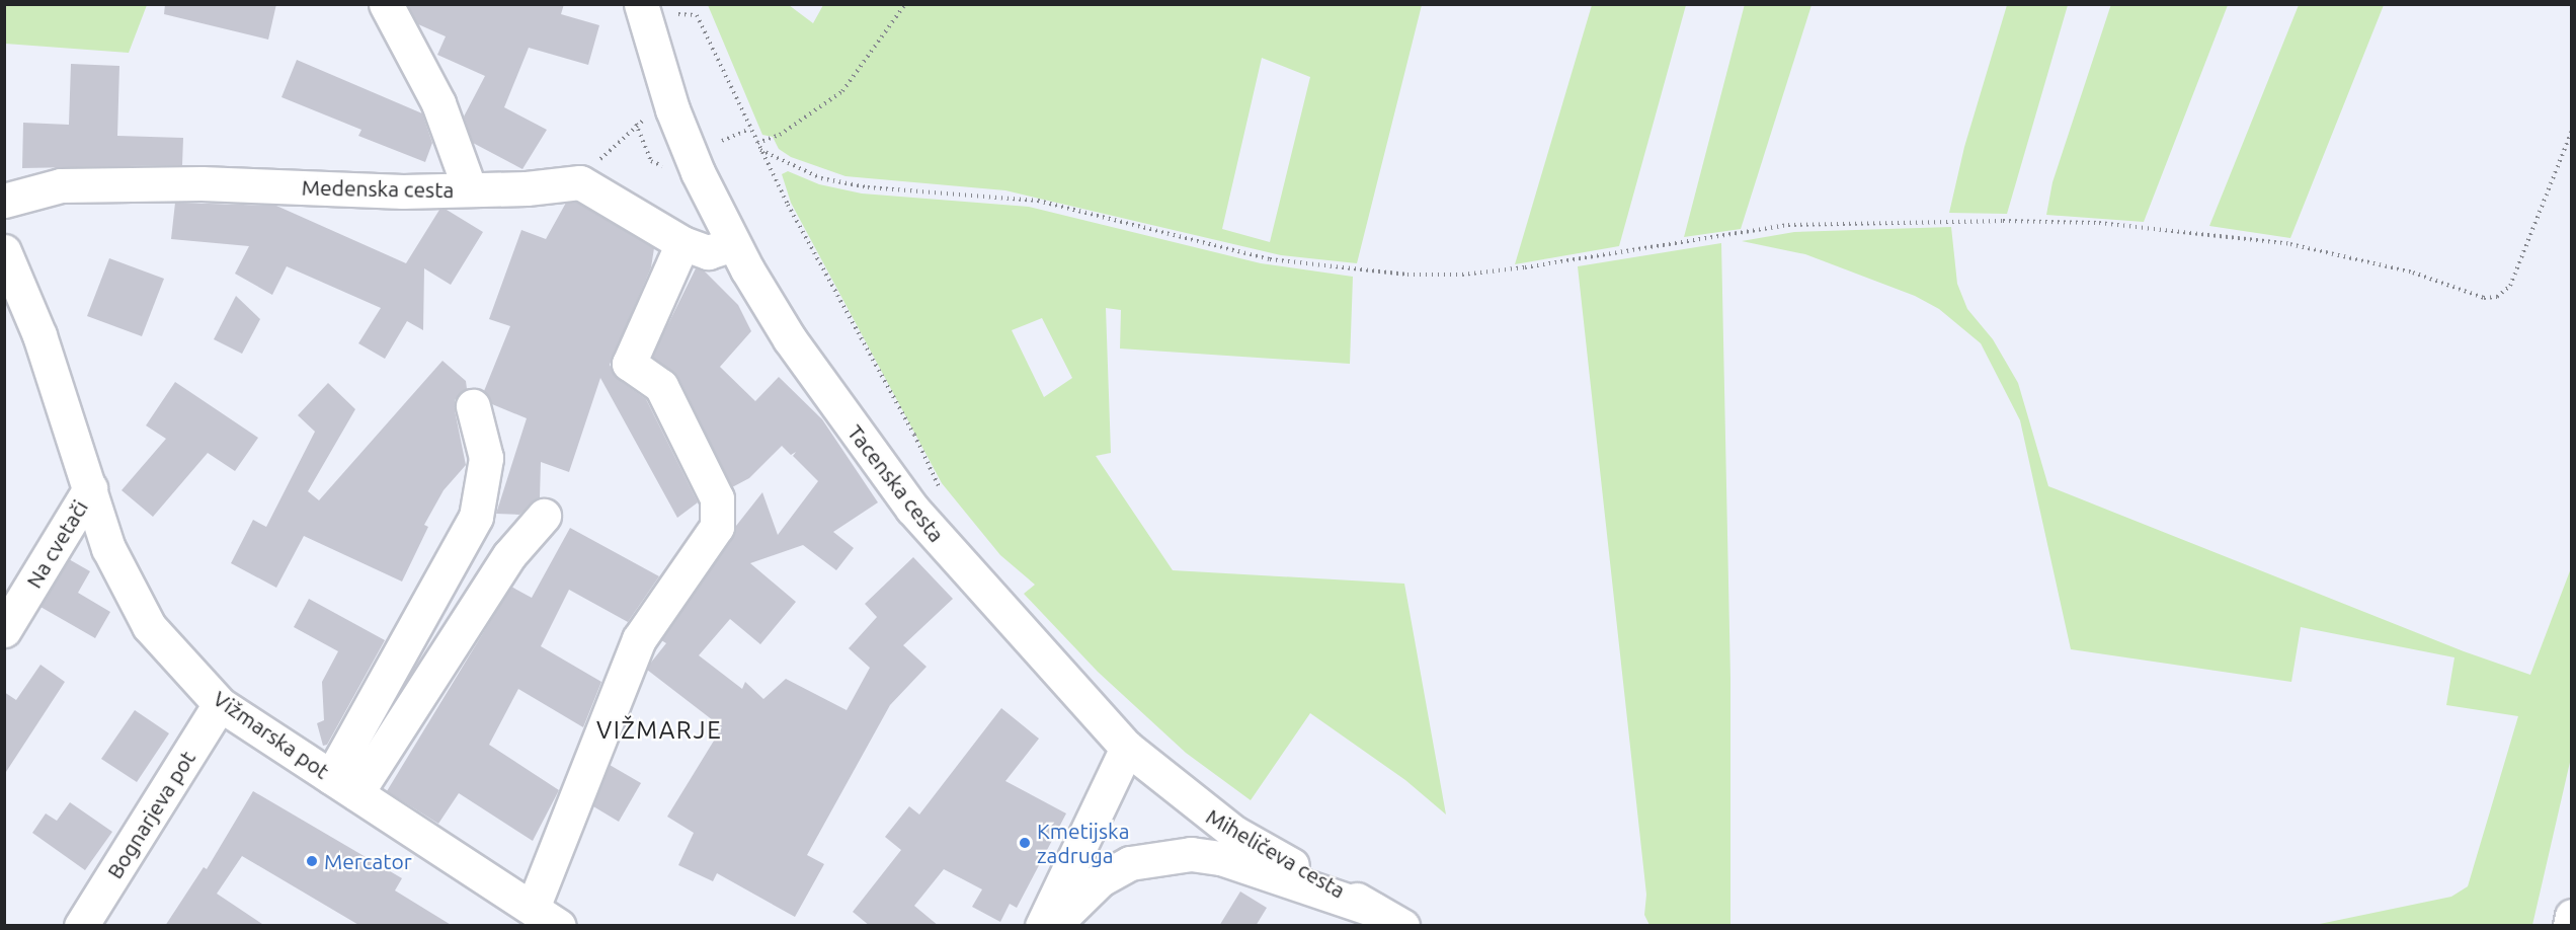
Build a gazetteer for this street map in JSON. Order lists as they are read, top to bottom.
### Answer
{
  "streets": {
    "main road": [
      "Medenska cesta",
      "Tacenska cesta",
      "Na cvetači",
      "Vižmarska pot",
      "Bognarjeva pot",
      "Miheličeva cesta"
    ]
  },
  "crossings": [
    ["Medenska cesta", "Tacenska cesta"],
    ["Medenska cesta", "Vižmarska pot"],
    ["Tacenska cesta", "Miheličeva cesta"],
    ["Na cvetači", "Vižmarska pot"],
    ["Vižmarska pot", "Bognarjeva pot"]
  ],
  "districts": ["VIŽMARJE"],
  "places": ["Kmetijska zadruga", "Mercator"]
}
